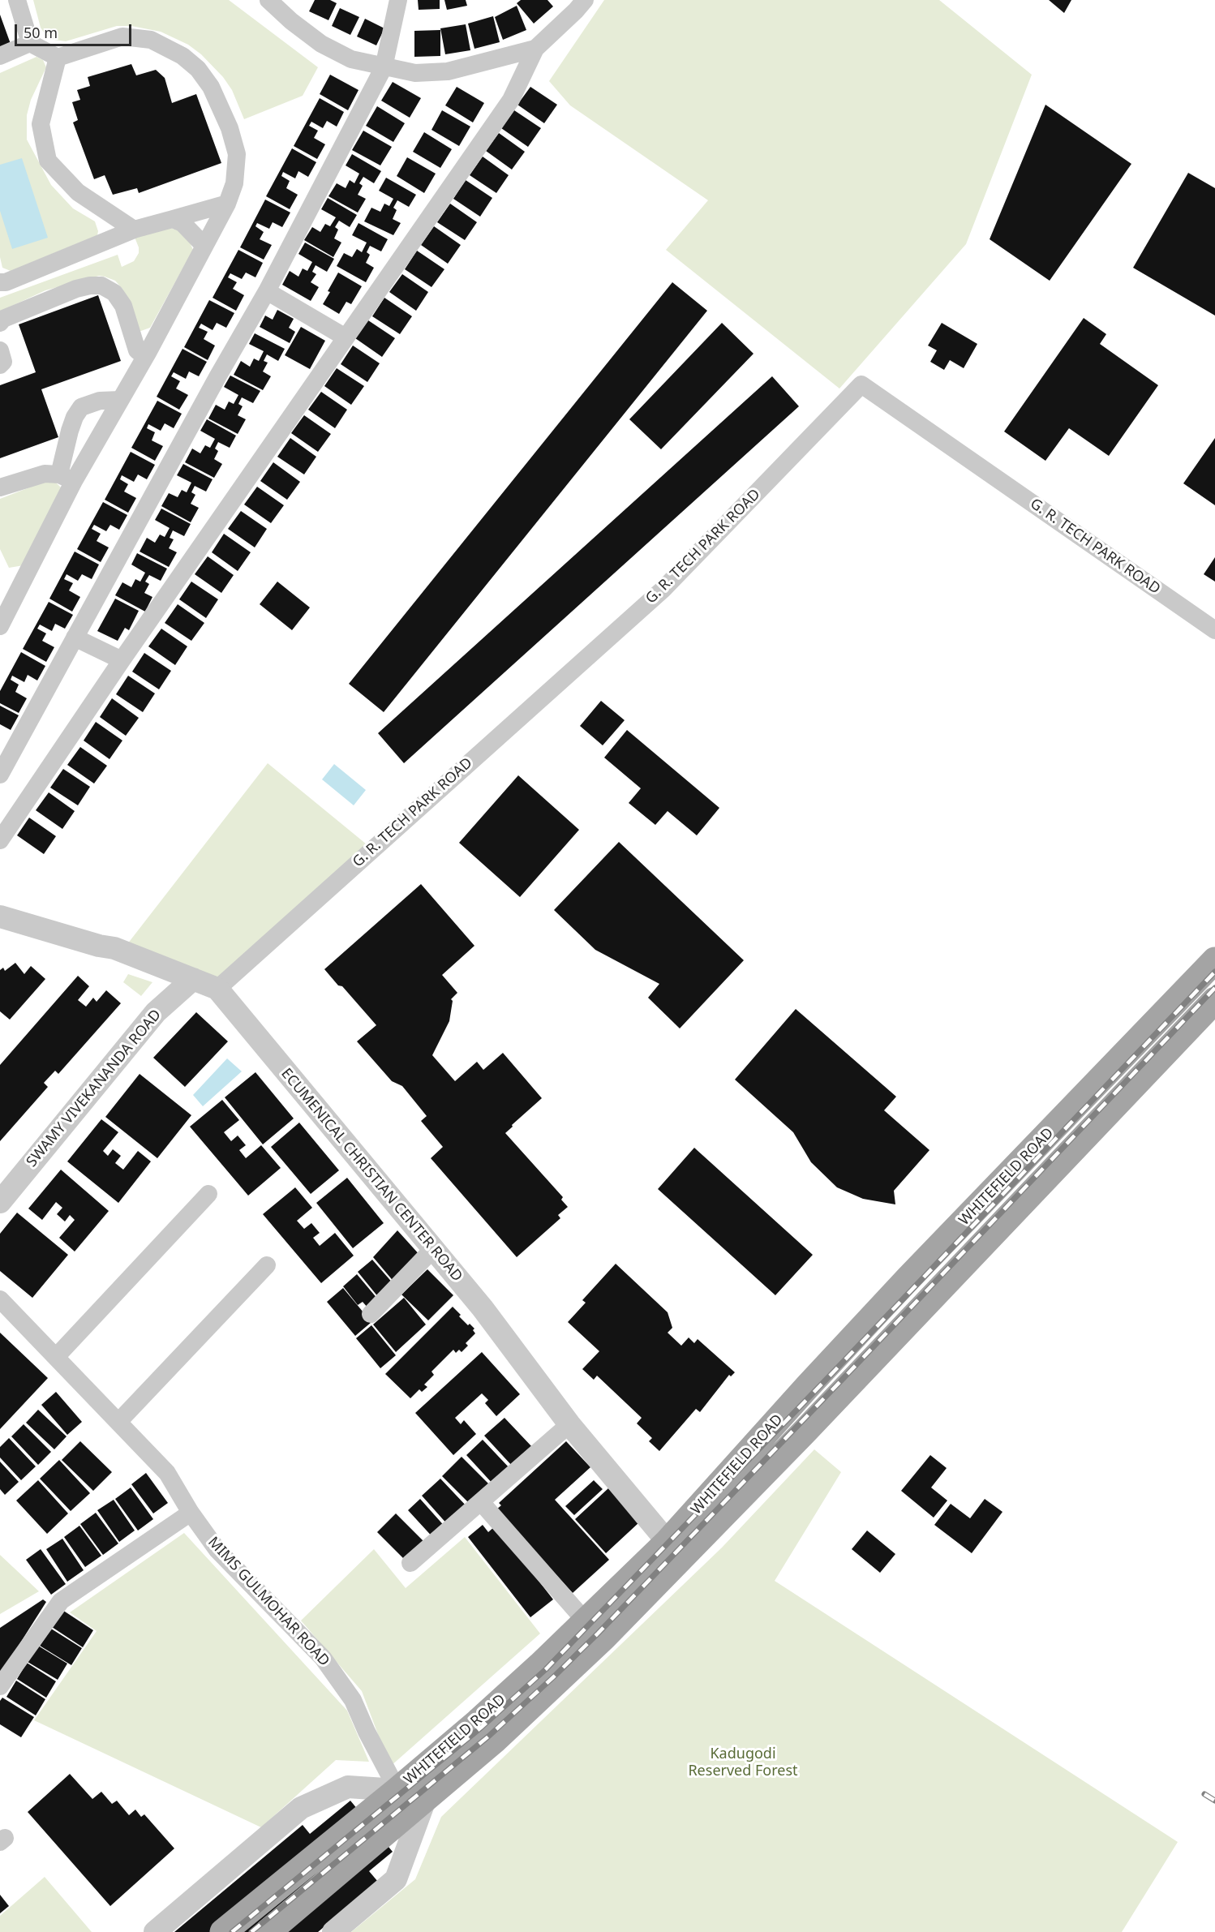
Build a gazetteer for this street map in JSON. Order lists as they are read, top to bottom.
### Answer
{
  "streets": {
    "main road": ["WHITEFIELD ROAD"],
    "street": [
      "G. R. TECH PARK ROAD",
      "SWAMY VIVEKANANDA ROAD",
      "ECUMENICAL CHRISTIAN CENTER ROAD",
      "MIMS GULMOHAR ROAD"
    ]
  },
  "crossings": [
    ["G. R. TECH PARK ROAD", "ECUMENICAL CHRISTIAN CENTER ROAD"],
    ["SWAMY VIVEKANANDA ROAD", "ECUMENICAL CHRISTIAN CENTER ROAD"],
    ["ECUMENICAL CHRISTIAN CENTER ROAD", "WHITEFIELD ROAD"],
    ["WHITEFIELD ROAD", "MIMS GULMOHAR ROAD"]
  ],
  "parks": ["Kadugodi Reserved Forest"],
  "scale_bar": "50 m"
}
